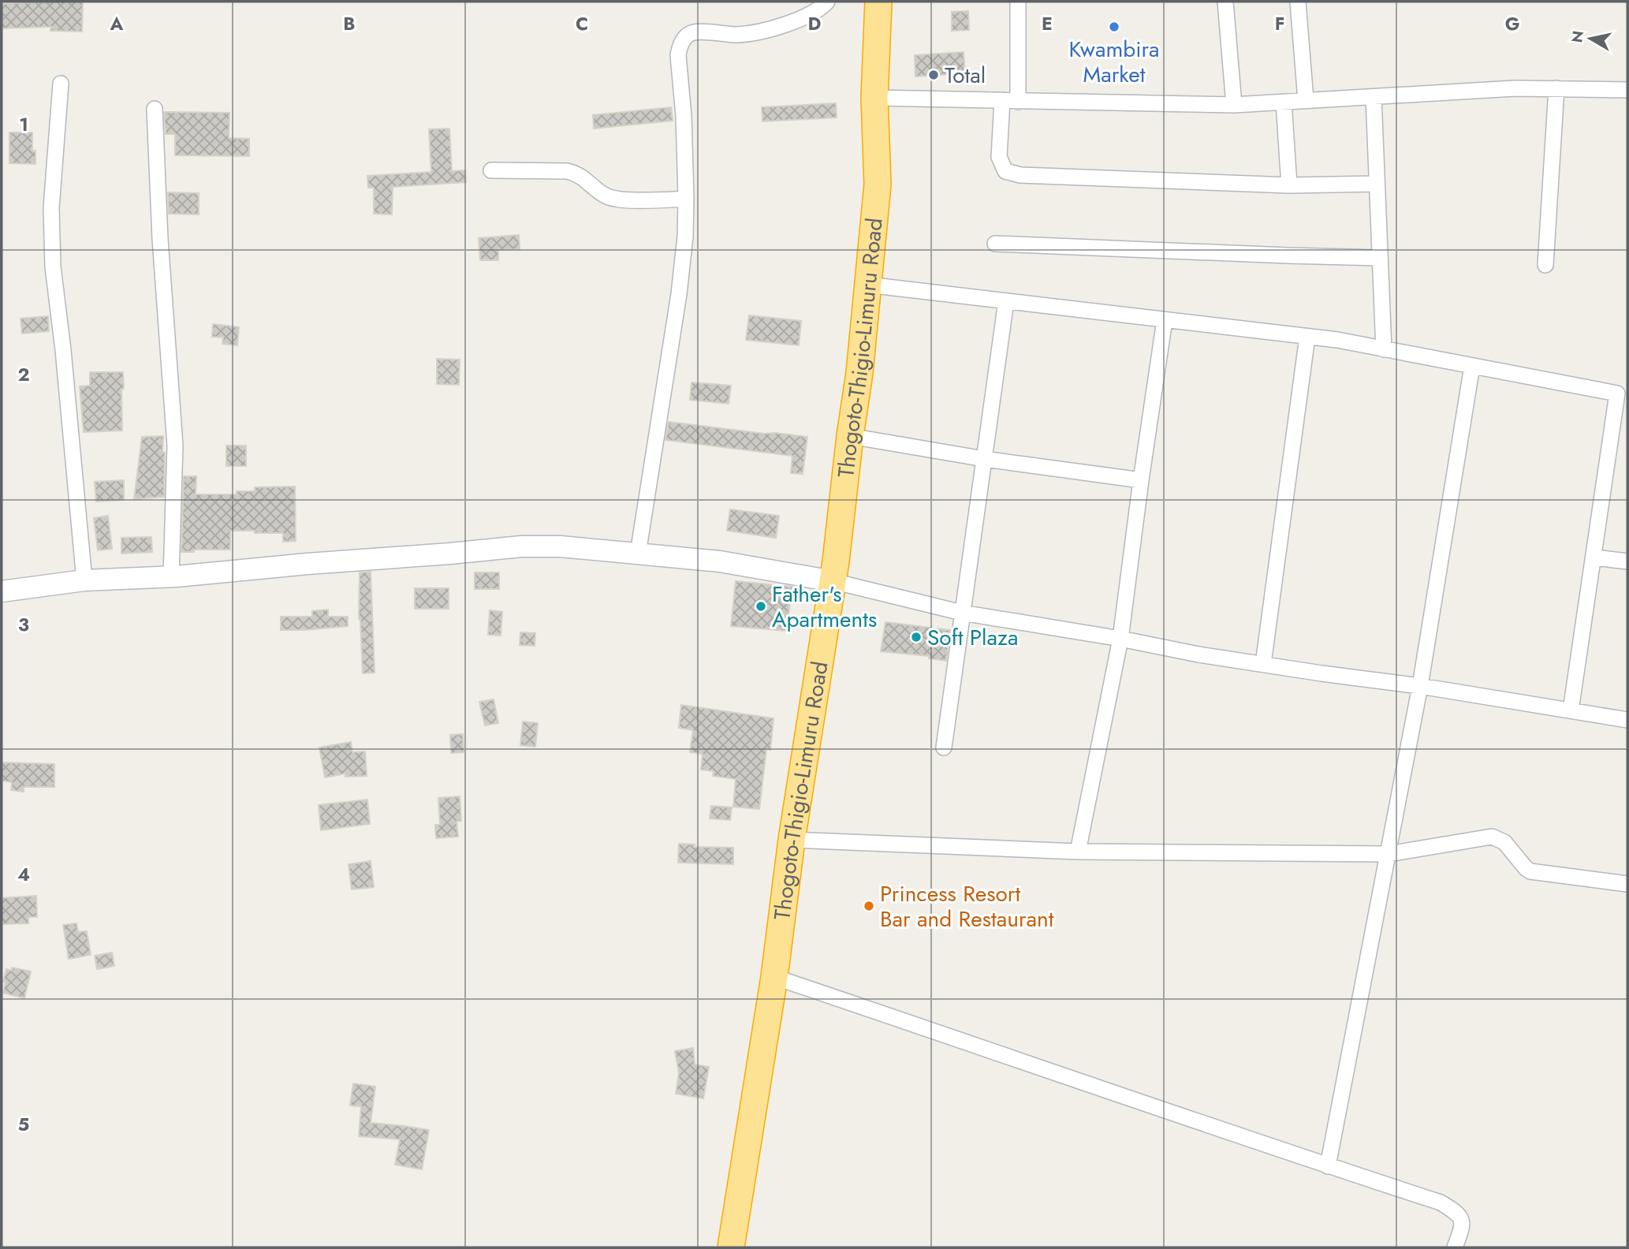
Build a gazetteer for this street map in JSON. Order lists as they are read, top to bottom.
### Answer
{
  "streets": {
    "highway": ["Thogoto-Thigio-Limuru Road"]
  },
  "places": [
    "Kwambira Market",
    "Total",
    "Father's Apartments",
    "Soft Plaza",
    "Princess Resort Bar and Restaurant"
  ],
  "north": "left",
  "grid": {
    "columns": [
      "A",
      "B",
      "C",
      "D",
      "E",
      "F",
      "G"
    ],
    "rows": [
      "1",
      "2",
      "3",
      "4",
      "5"
    ]
  }
}
